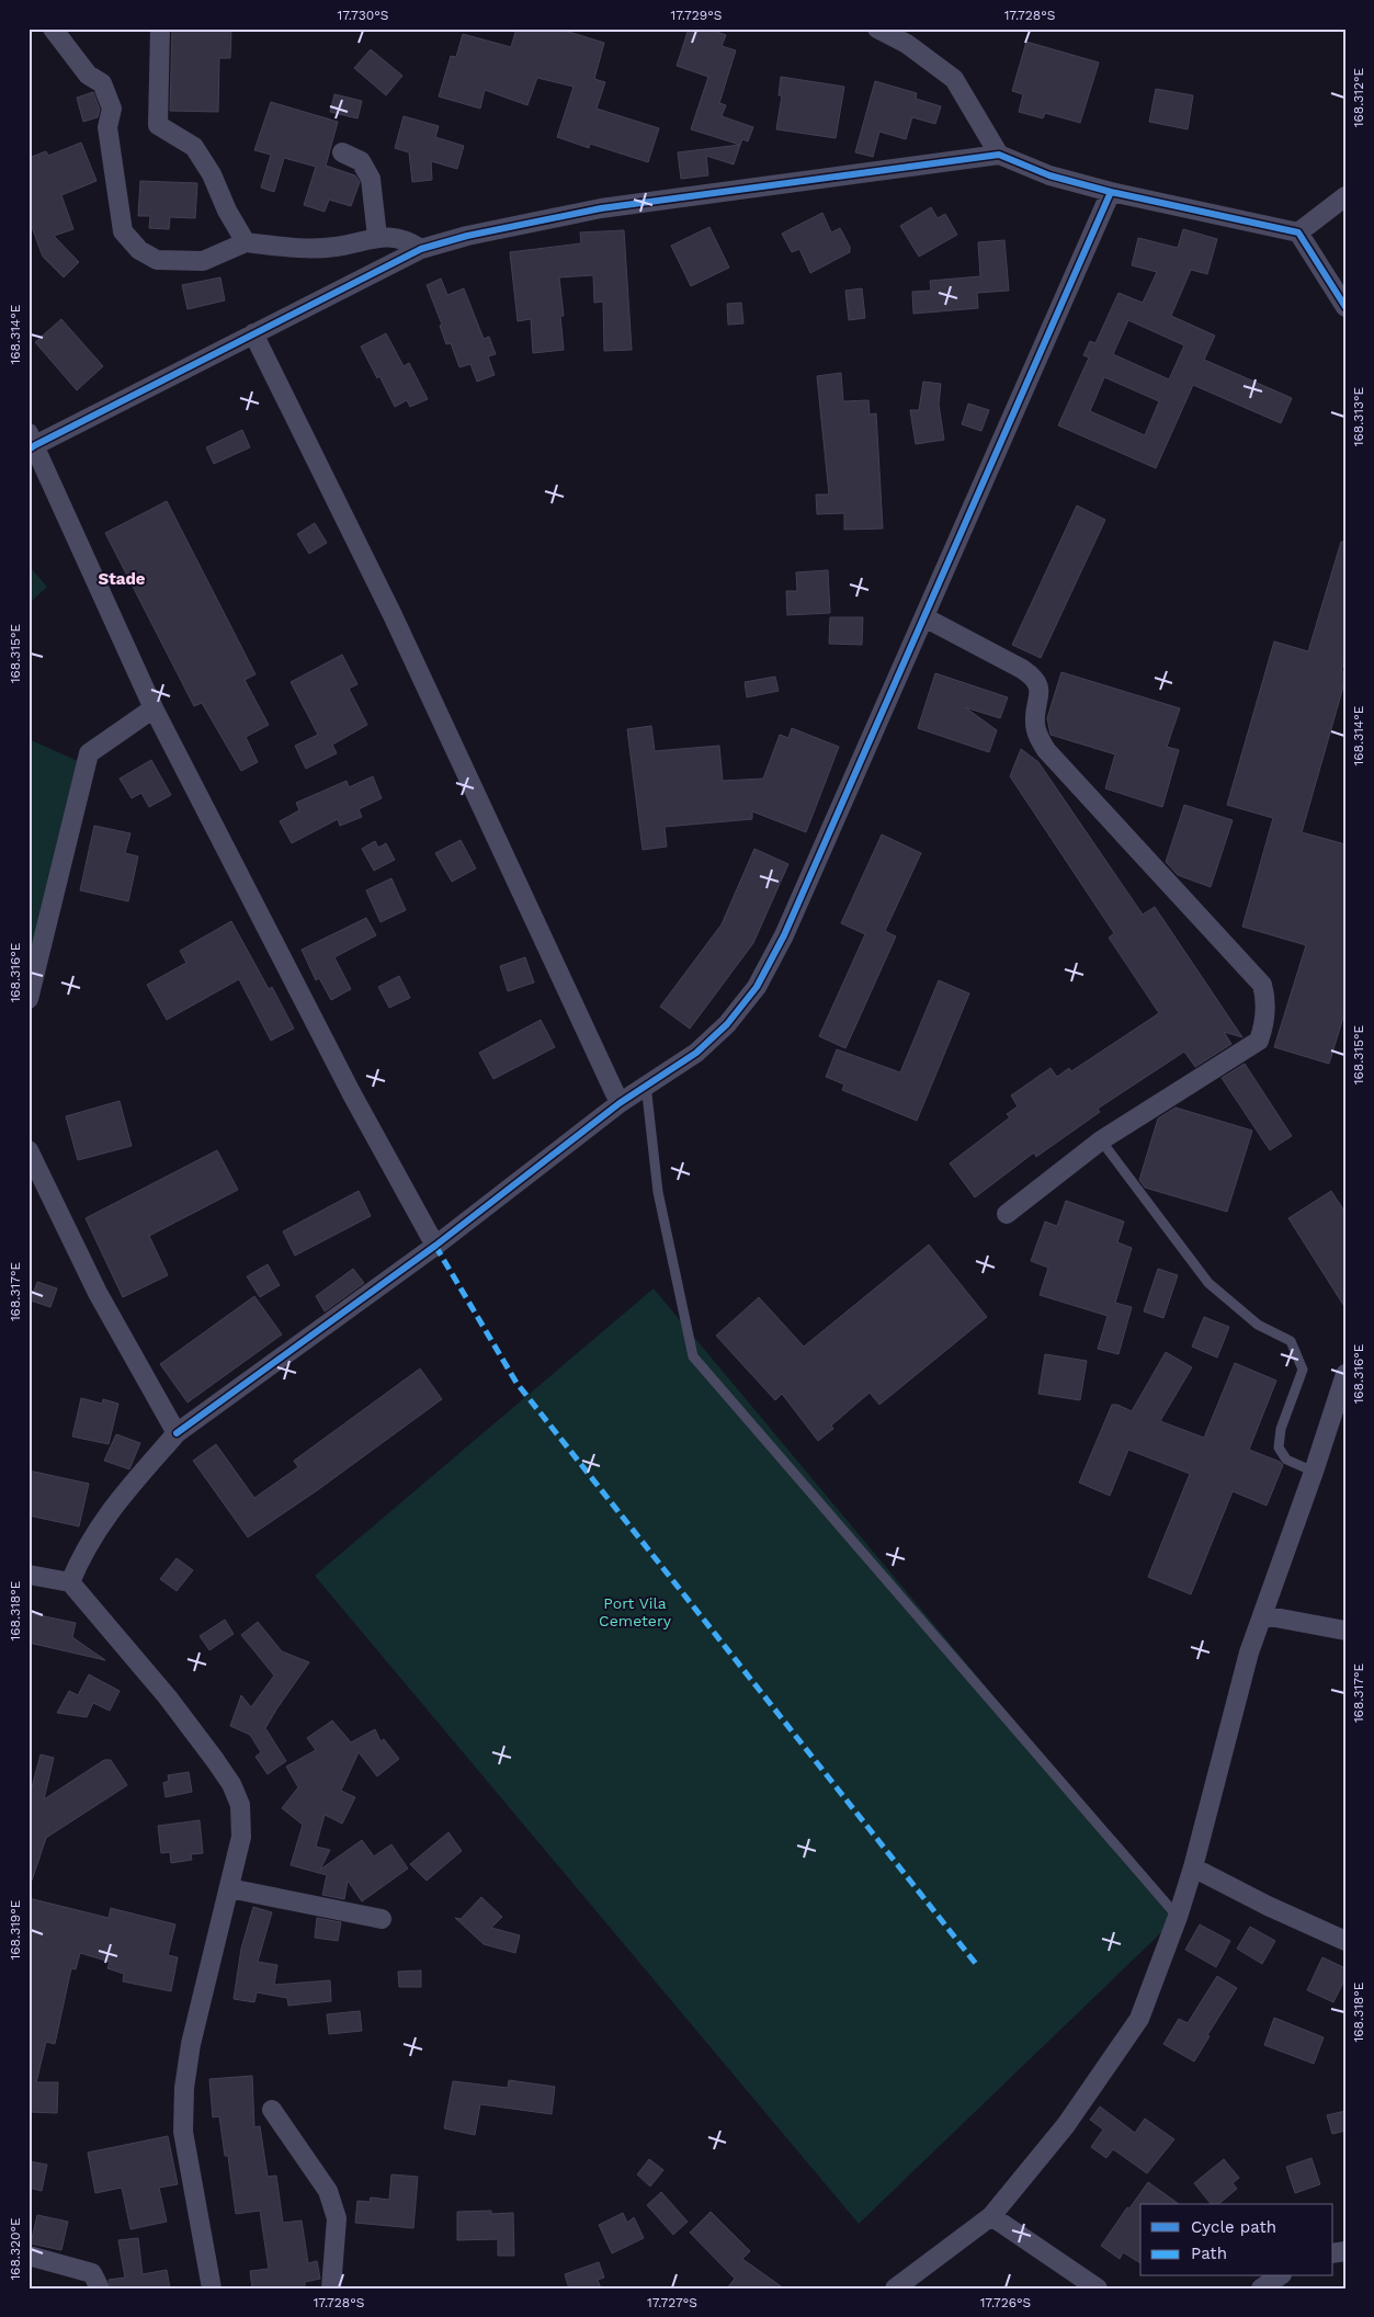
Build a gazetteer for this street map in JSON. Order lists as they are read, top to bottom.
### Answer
{
  "districts": ["Stade"],
  "parks": ["Port Vila Cemetery"],
  "legend": ["Cycle path", "Path"],
  "coordinates": [
    "17.730°S",
    "17.729°S",
    "17.728°S",
    "168.312°E",
    "168.314°E",
    "168.313°E",
    "168.315°E",
    "168.316°E",
    "168.317°E",
    "168.318°E",
    "168.319°E",
    "168.320°E",
    "17.727°S",
    "17.726°S"
  ]
}
